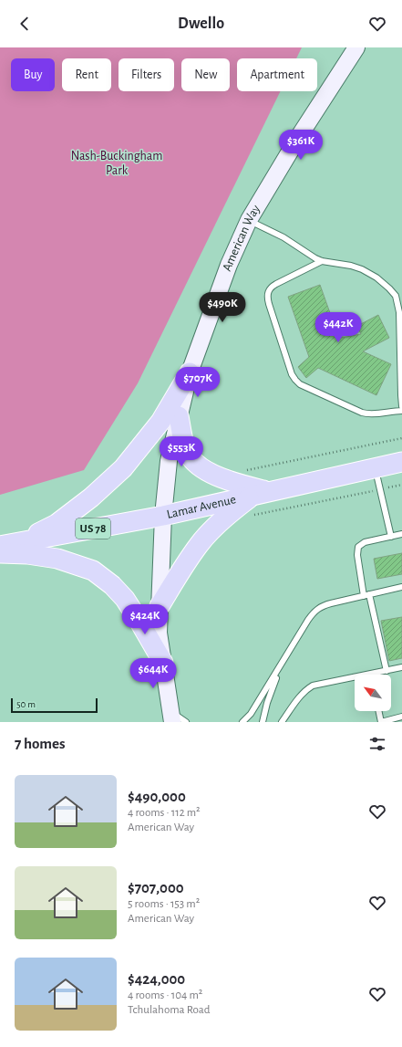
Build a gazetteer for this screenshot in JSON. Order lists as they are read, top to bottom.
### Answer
{
  "streets": {
    "highway": ["Lamar Avenue", "US 78"],
    "main road": ["American Way"]
  },
  "crossings": [
    ["American Way", "Lamar Avenue"]
  ],
  "parks": ["Nash-Buckingham Park"],
  "scale_bar": "50 m",
  "north": "top left",
  "page": {
    "header": "Dwello",
    "chip": [
      "Buy",
      "Rent",
      "Filters",
      "New",
      "Apartment"
    ],
    "price": [
      "$361K",
      "$490K",
      "$442K",
      "$707K",
      "$553K",
      "$424K",
      "$644K"
    ],
    "scale": "50 m",
    "heading": "7 homes",
    "list": [
      {
        "name": "$490,000",
        "note": "4 rooms · 112 m² · American Way"
      },
      {
        "name": "$707,000",
        "note": "5 rooms · 153 m² · American Way"
      },
      {
        "name": "$424,000",
        "note": "4 rooms · 104 m² · Tchulahoma Road"
      }
    ]
  }
}
